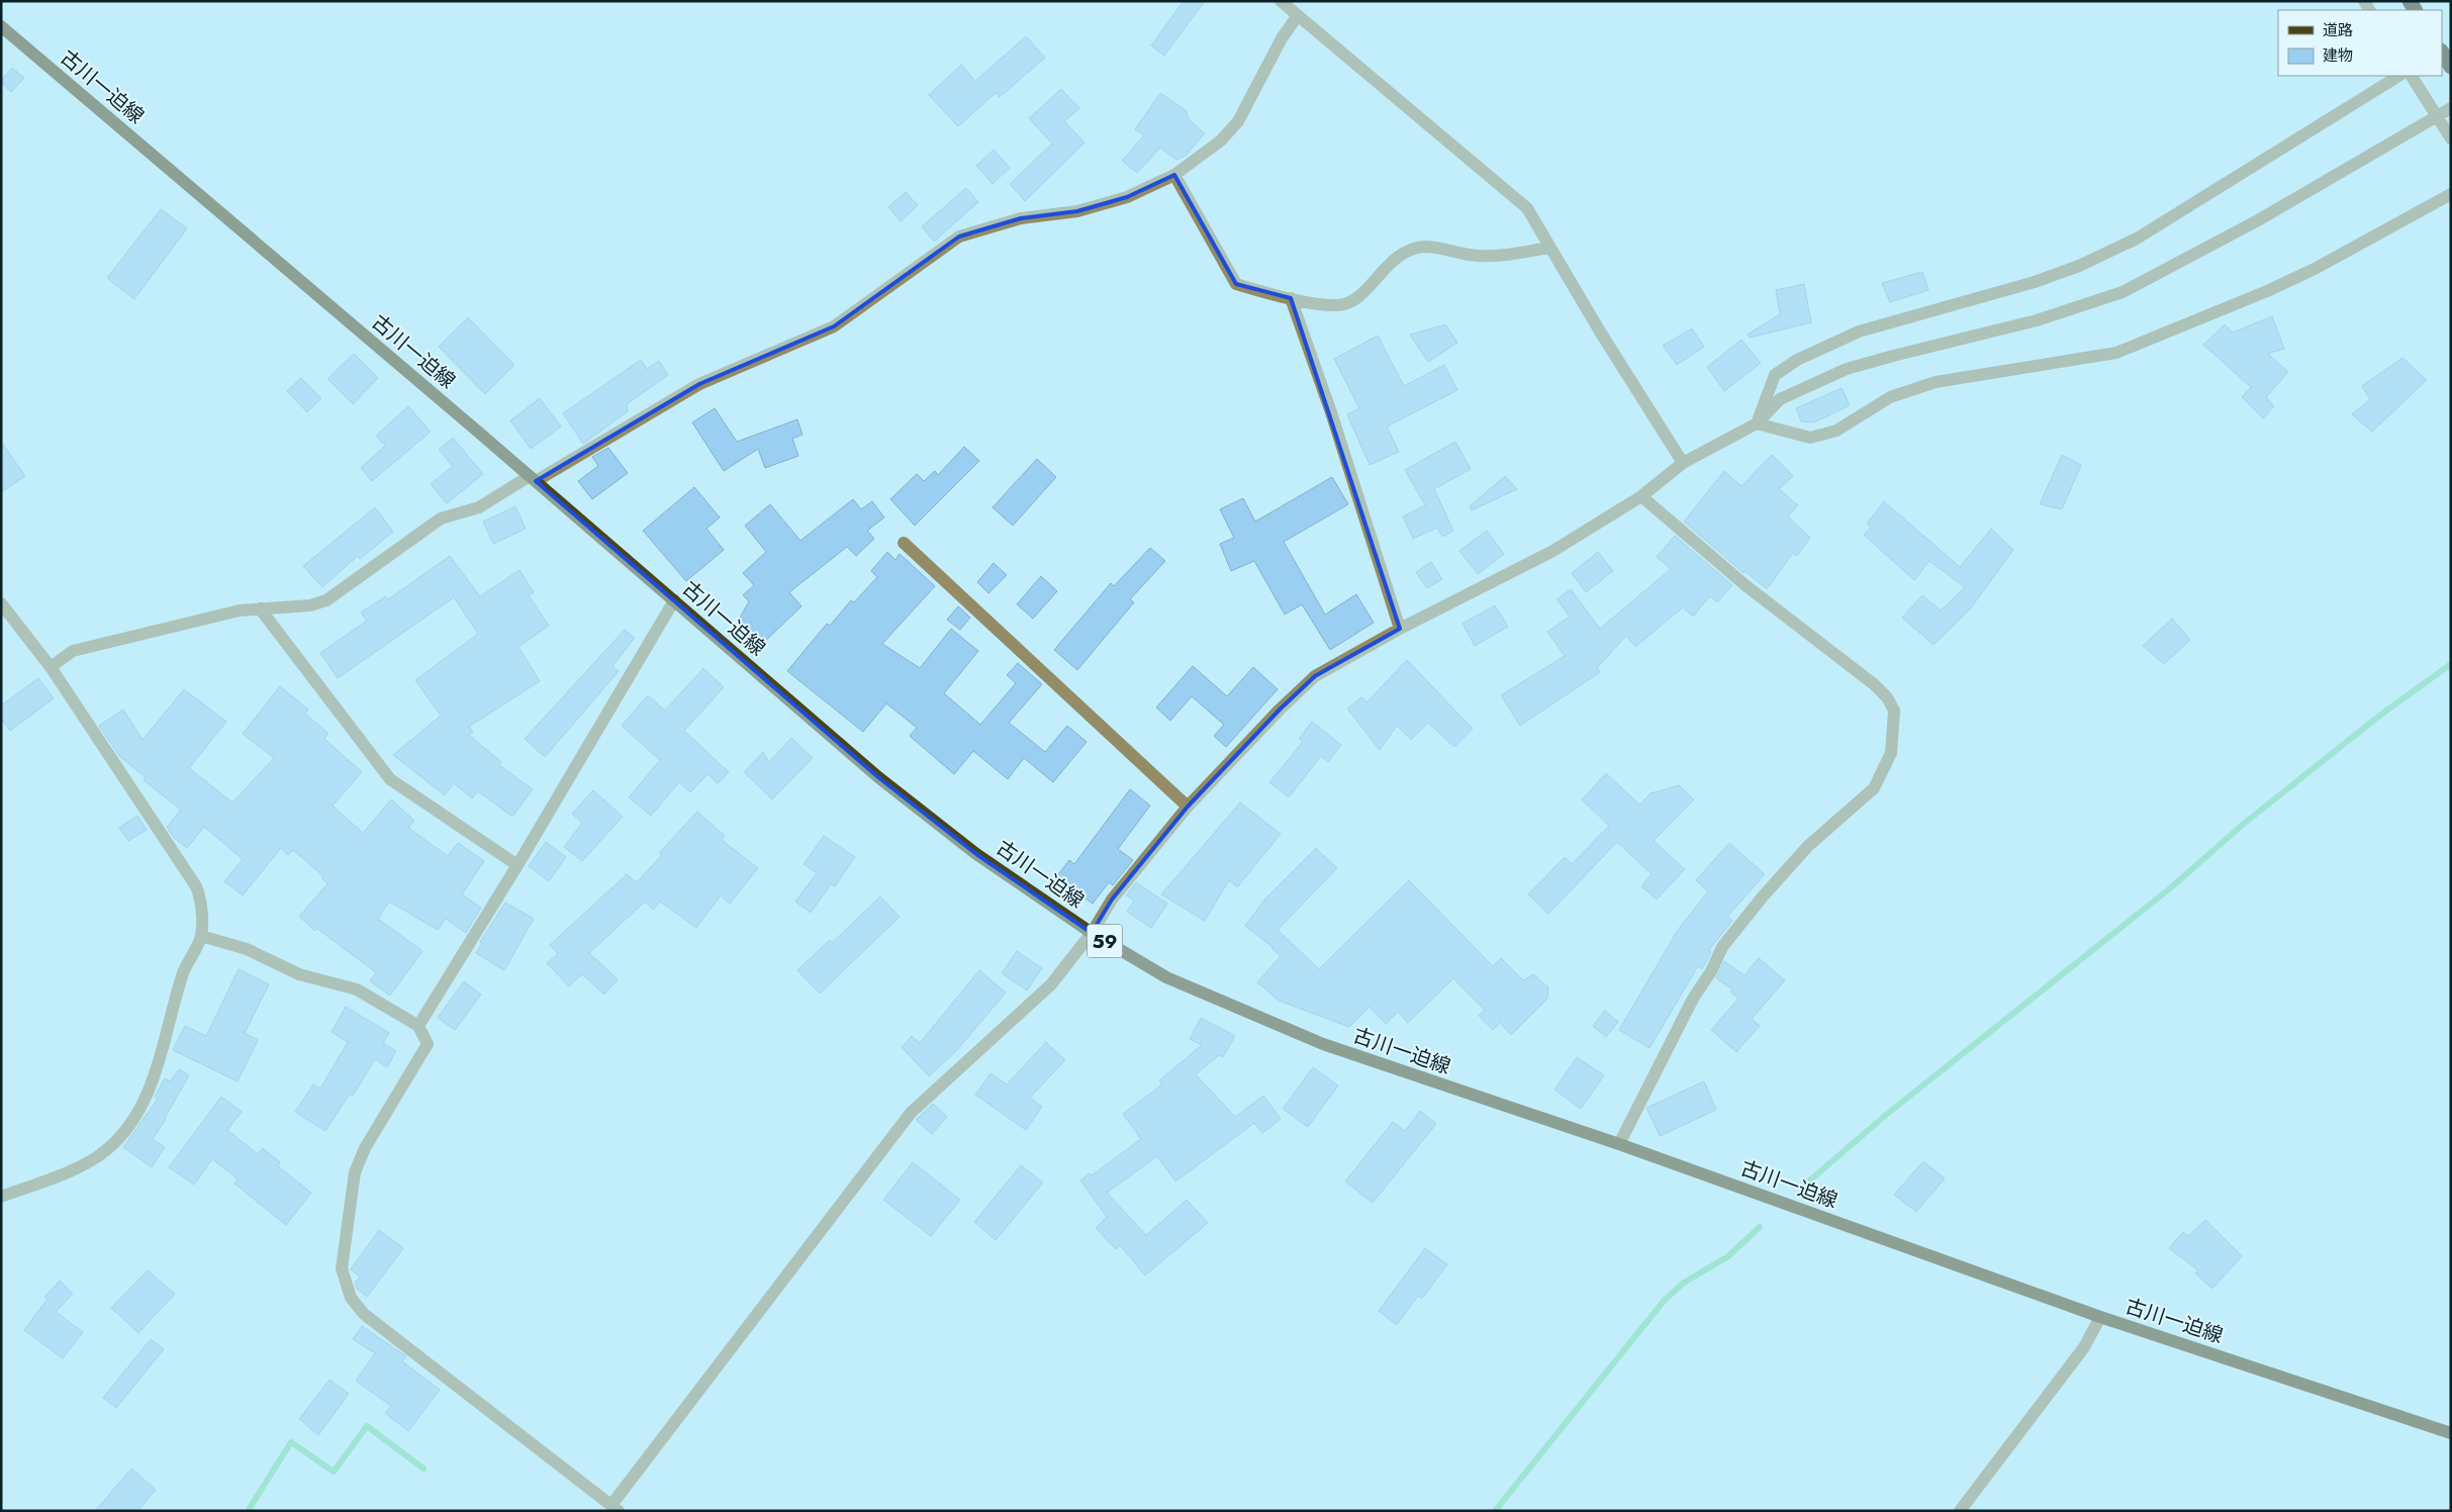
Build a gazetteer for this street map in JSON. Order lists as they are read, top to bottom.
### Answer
{
  "streets": {
    "main road": ["古川一迫線", "59"]
  },
  "legend": ["道路", "建物"]
}
